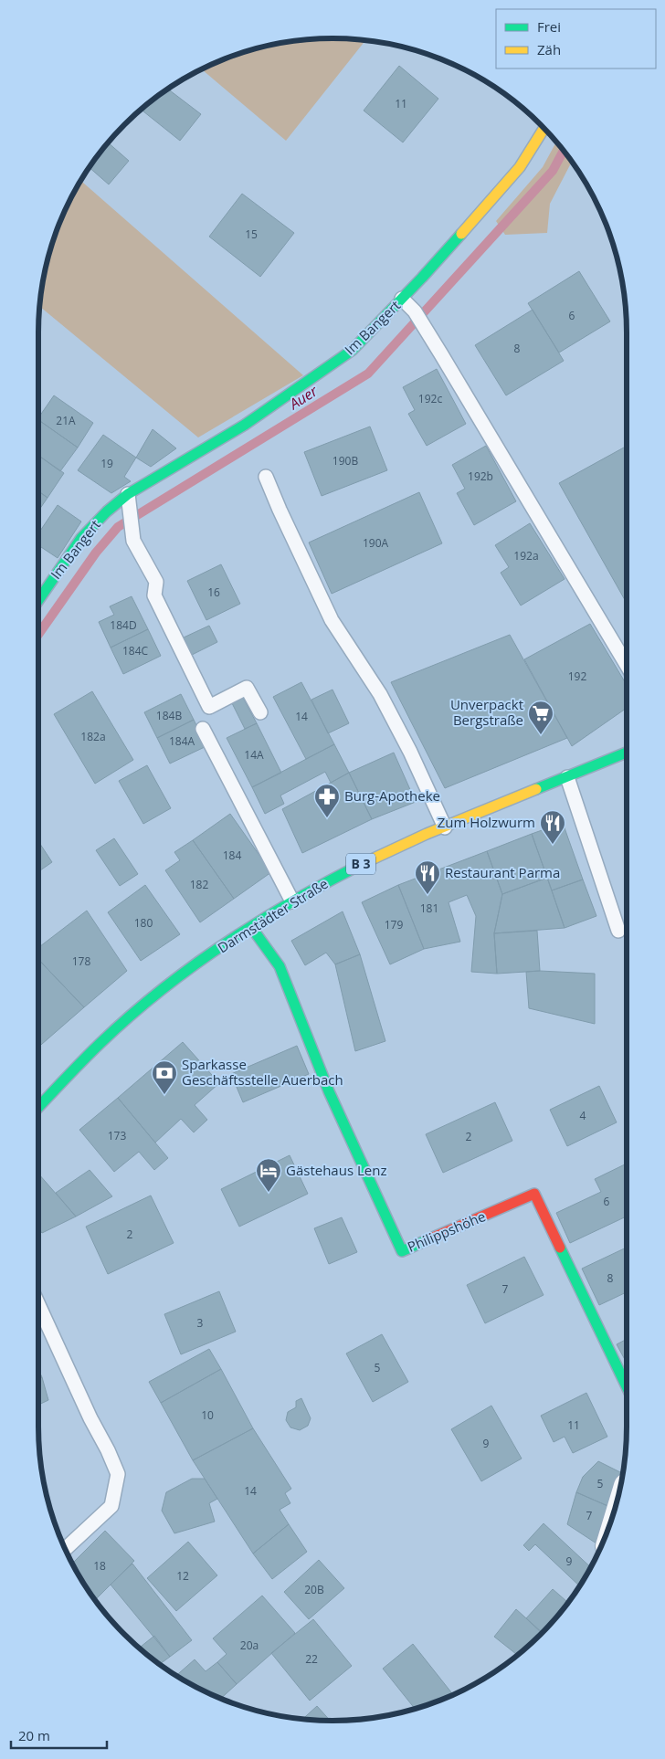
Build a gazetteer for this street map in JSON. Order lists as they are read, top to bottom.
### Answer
{
  "streets": {
    "street": [
      "Im Bangert",
      "B 3",
      "Darmstädter Straße",
      "Philippshöhe"
    ]
  },
  "crossings": [
    ["Darmstädter Straße", "Philippshöhe"]
  ],
  "water": ["Auer"],
  "places": {
    "supermarket": ["Unverpackt Bergstraße"],
    "pharmacy": ["Burg-Apotheke"],
    "restaurant": ["Zum Holzwurm", "Restaurant Parma"],
    "bank": ["Sparkasse Geschäftsstelle Auerbach"],
    "hotel": ["Gästehaus Lenz"]
  },
  "house_numbers": [
    "11",
    "15",
    "6",
    "8",
    "192c",
    "21A",
    "190B",
    "19",
    "192b",
    "190A",
    "192a",
    "16",
    "184D",
    "184C",
    "192",
    "184B",
    "14",
    "182a",
    "184A",
    "14A",
    "184",
    "182",
    "181",
    "180",
    "179",
    "178",
    "4",
    "173",
    "2",
    "6",
    "2",
    "8",
    "7",
    "3",
    "5",
    "10",
    "11",
    "9",
    "5",
    "14",
    "7",
    "9",
    "18",
    "12",
    "20B",
    "20a",
    "22"
  ],
  "legend": ["Frei", "Zäh"],
  "scale_bar": "20 m"
}
